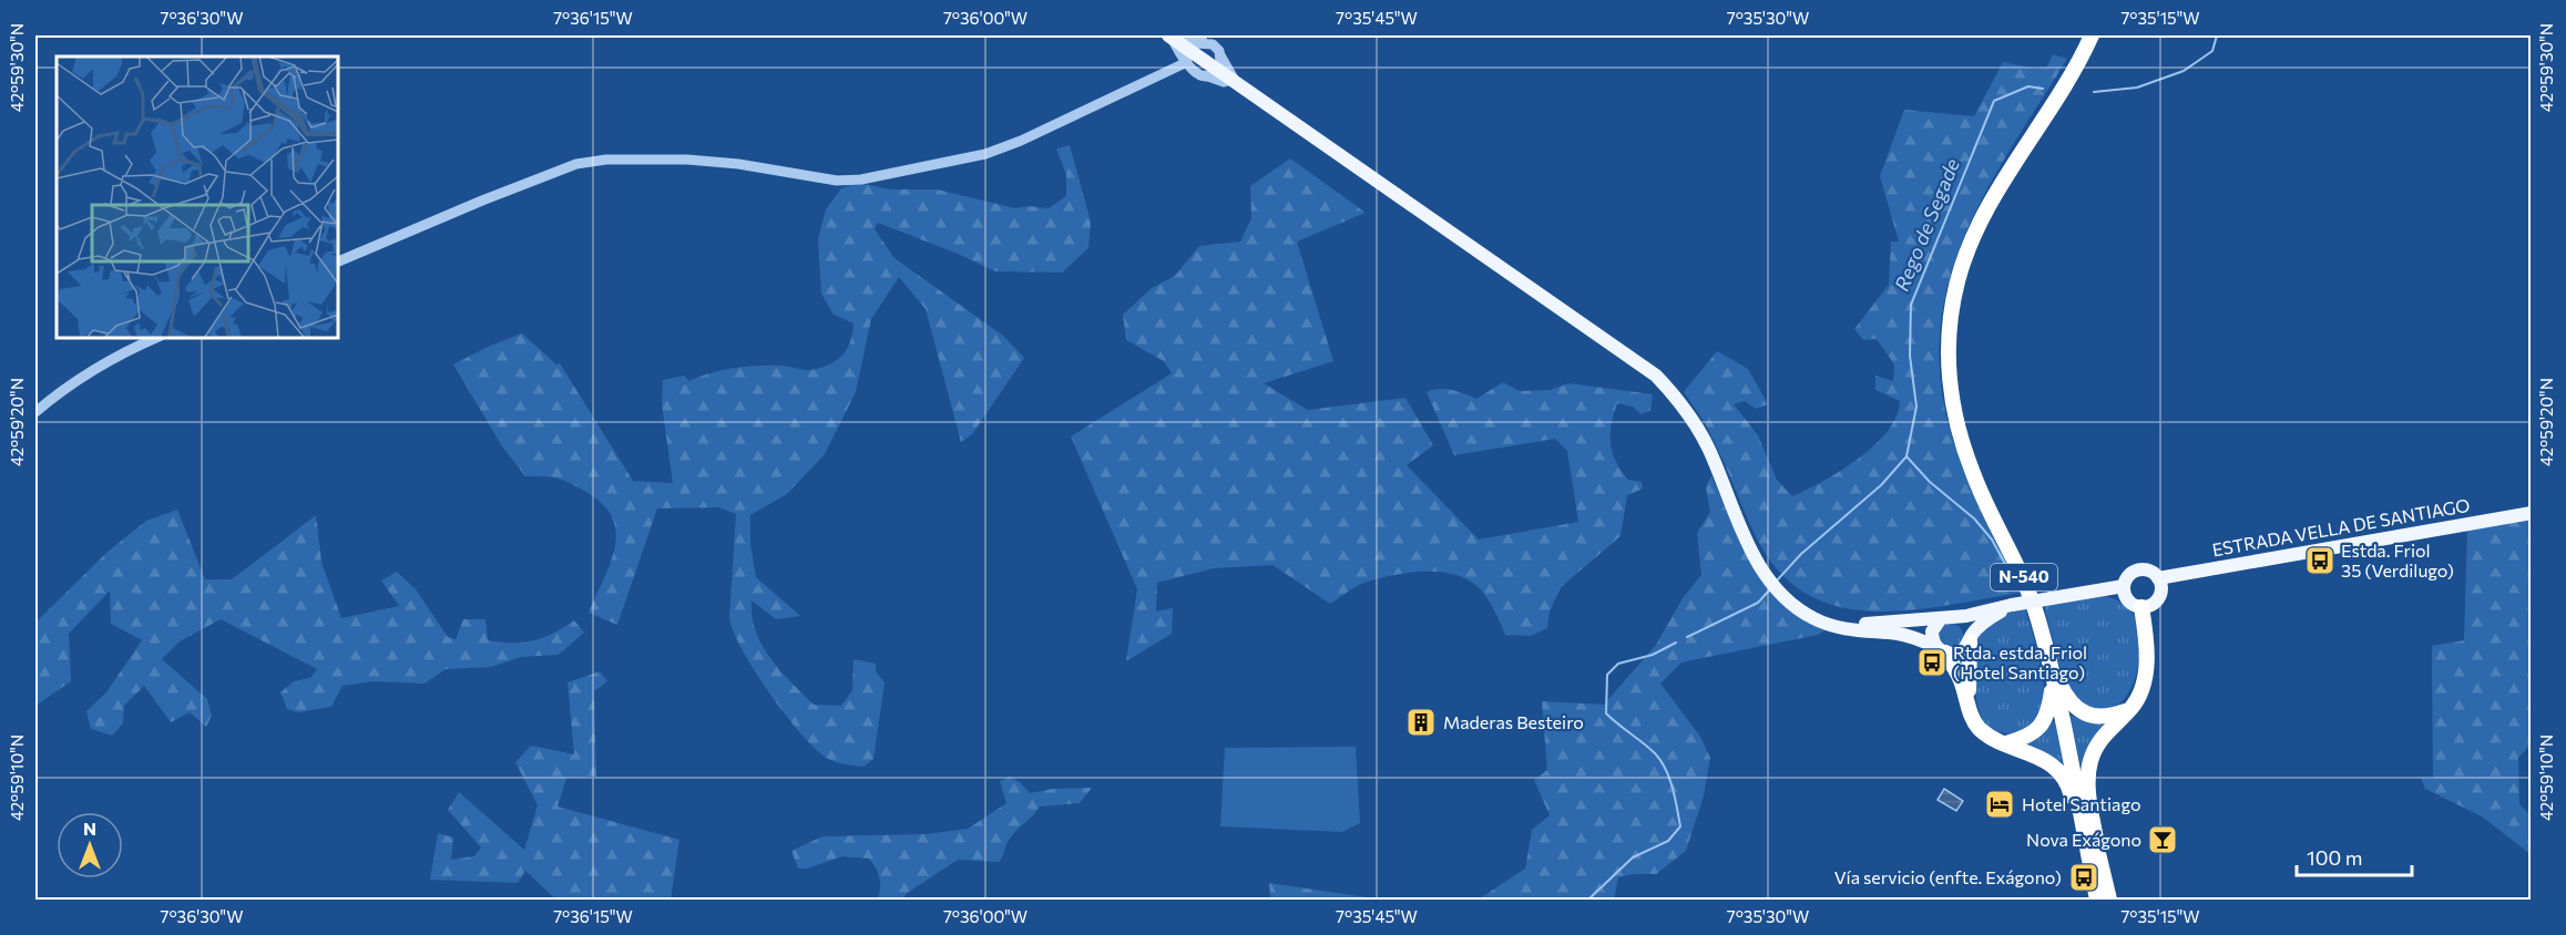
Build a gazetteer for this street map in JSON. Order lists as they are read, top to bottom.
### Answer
{
  "streets": {
    "highway": ["N-540"],
    "main road": ["ESTRADA VELLA DE SANTIAGO"]
  },
  "water": ["Rego de Segade"],
  "places": {
    "bus stop": ["Estda. Friol 35 (Verdilugo)", "Rtda. estda. Friol (Hotel Santiago)", "Vía servicio (enfte. Exágono)"],
    "building": ["Maderas Besteiro"],
    "hotel": ["Hotel Santiago"],
    "bar": ["Nova Exágono"]
  },
  "scale_bar": "100 m",
  "north": "top",
  "coordinates": [
    "7°36'30\"W",
    "7°36'15\"W",
    "7°36'00\"W",
    "7°35'45\"W",
    "7°35'30\"W",
    "7°35'15\"W",
    "42°59'30\"N",
    "42°59'20\"N",
    "42°59'10\"N"
  ]
}
